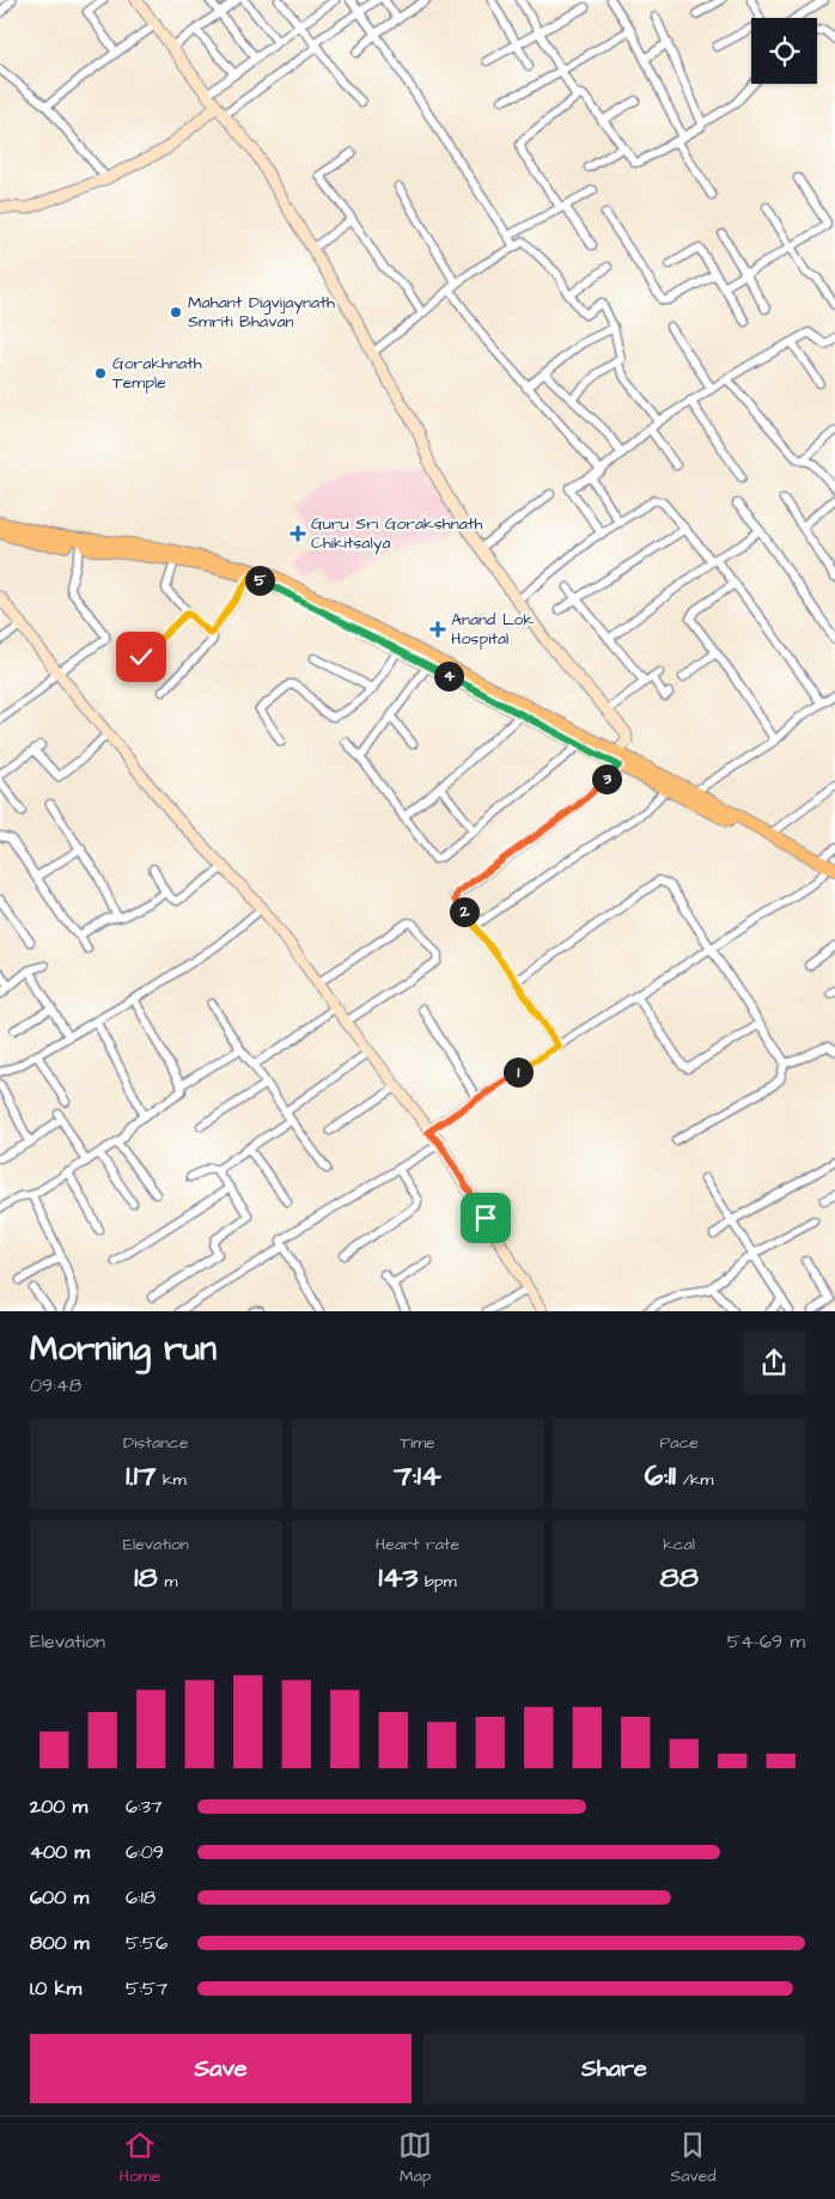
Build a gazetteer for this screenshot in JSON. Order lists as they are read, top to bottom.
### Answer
{
  "places": {
    "other": ["Mahant Digvijaynath Smriti Bhavan", "Gorakhnath Temple"],
    "health": ["Guru Sri Gorakshnath Chikitsalya", "Anand Lok Hospital"]
  },
  "page": {
    "pins": [
      "5",
      "4",
      "3",
      "2",
      "1"
    ],
    "heading": ["Morning run", "09:48"],
    "stats": [
      ["Distance", "1.17 km"],
      ["Time", "7:14"],
      ["Pace", "6:11 /km"],
      ["Elevation", "18 m"],
      ["Heart rate", "143 bpm"],
      ["kcal", "88"]
    ],
    "chart": ["Elevation", "54–69 m"],
    "list": [
      {
        "name": "200 m",
        "note": "6:37"
      },
      {
        "name": "400 m",
        "note": "6:09"
      },
      {
        "name": "600 m",
        "note": "6:18"
      },
      {
        "name": "800 m",
        "note": "5:56"
      },
      {
        "name": "1.0 km",
        "note": "5:57"
      }
    ],
    "buttons": ["Save", "Share"],
    "tabs": ["Home", "Map", "Saved"]
  }
}
